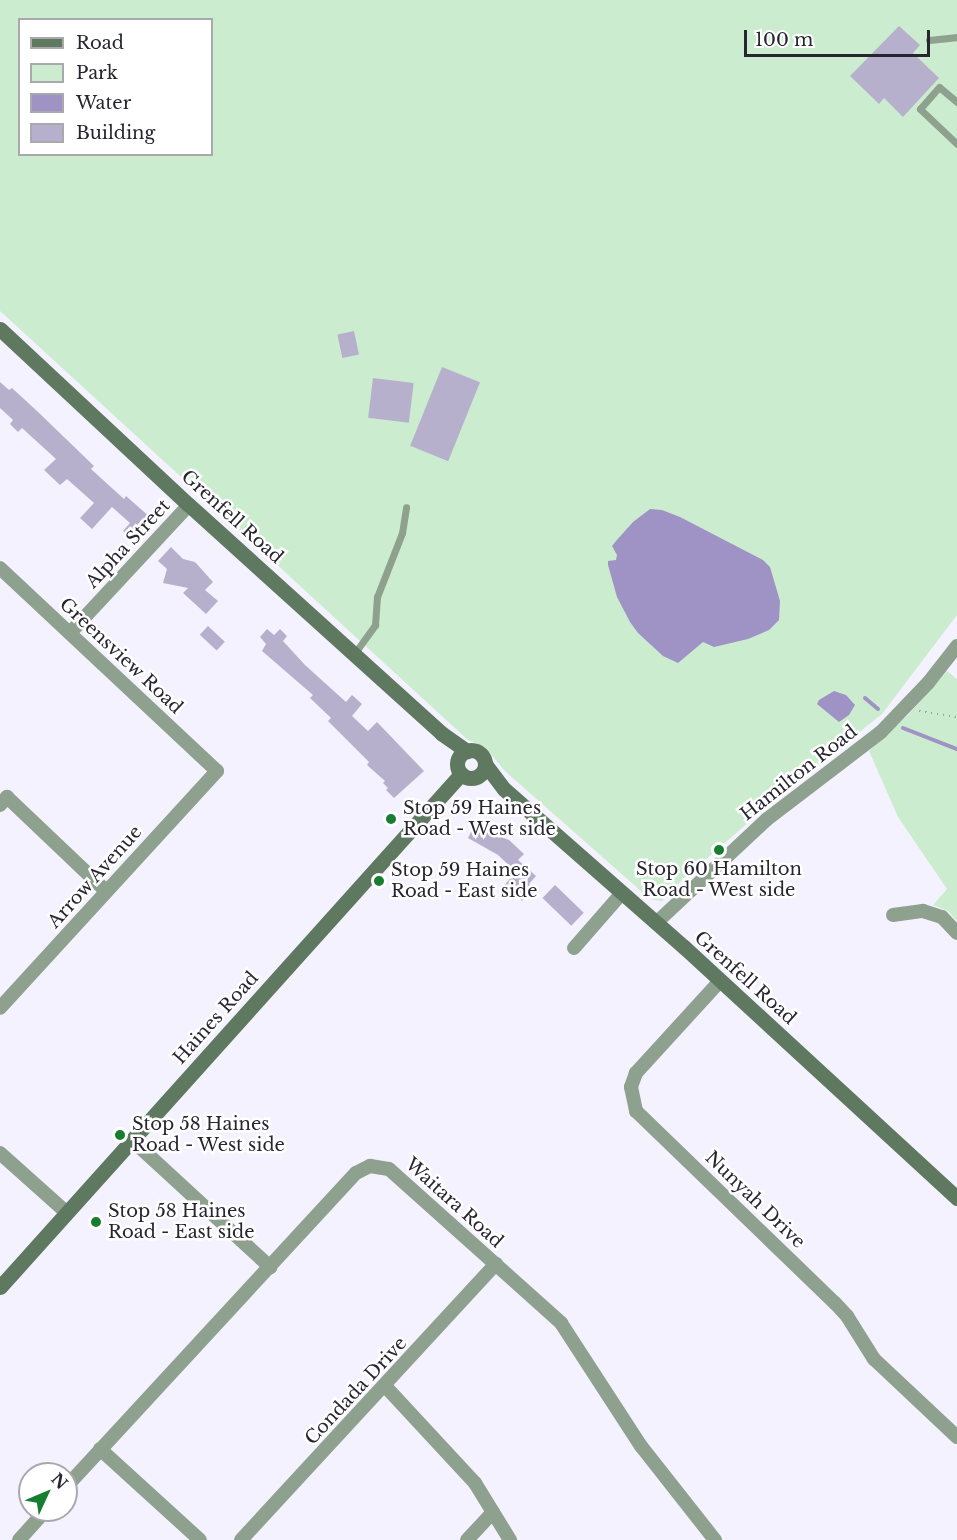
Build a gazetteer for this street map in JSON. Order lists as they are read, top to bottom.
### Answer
{
  "streets": {
    "main road": ["Grenfell Road", "Haines Road"],
    "street": [
      "Alpha Street",
      "Greensview Road",
      "Hamilton Road",
      "Arrow Avenue",
      "Nunyah Drive",
      "Waitara Road",
      "Condada Drive"
    ]
  },
  "crossings": [
    ["Grenfell Road", "Alpha Street"],
    ["Grenfell Road", "Hamilton Road"],
    ["Grenfell Road", "Haines Road"],
    ["Grenfell Road", "Nunyah Drive"],
    ["Alpha Street", "Greensview Road"],
    ["Greensview Road", "Arrow Avenue"],
    ["Waitara Road", "Condada Drive"]
  ],
  "places": [
    "Stop 59 Haines Road - West side",
    "Stop 60 Hamilton Road - West side",
    "Stop 59 Haines Road - East side",
    "Stop 58 Haines Road - West side",
    "Stop 58 Haines Road - East side"
  ],
  "legend": [
    "Road",
    "Park",
    "Water",
    "Building"
  ],
  "scale_bar": "100 m",
  "north": "top right"
}
